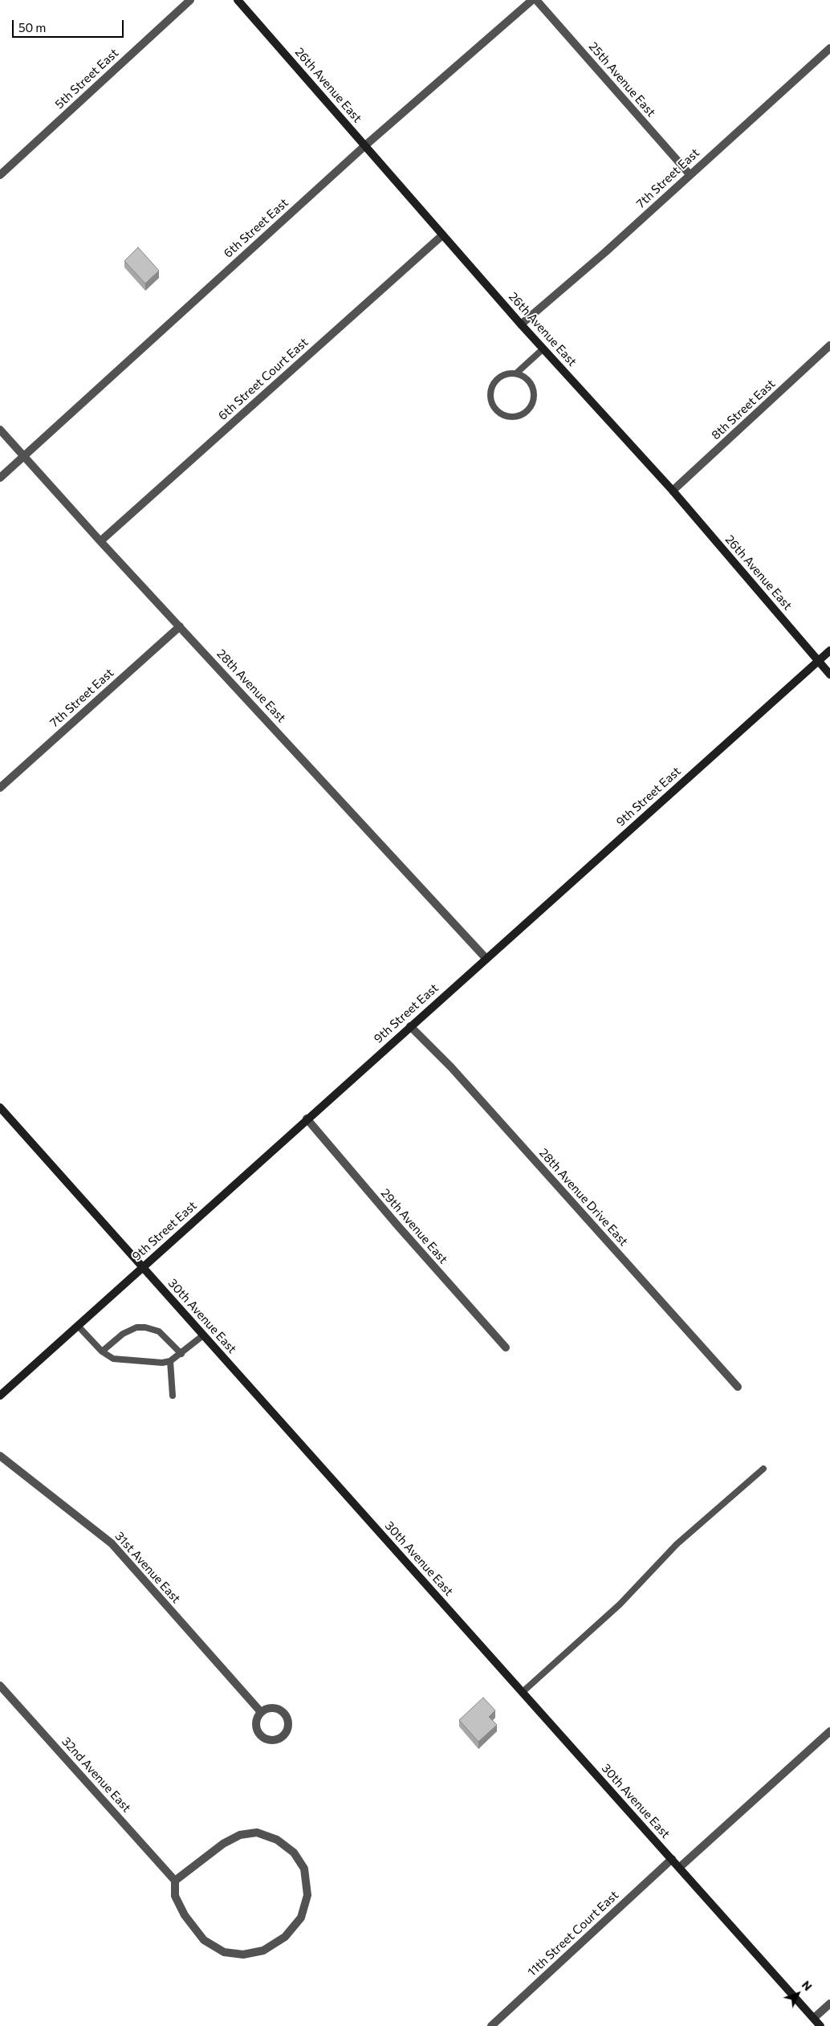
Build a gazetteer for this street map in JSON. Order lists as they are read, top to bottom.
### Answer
{
  "streets": {
    "street": [
      "5th Street East",
      "25th Avenue East",
      "26th Avenue East",
      "7th Street East",
      "6th Street East",
      "6th Street Court East",
      "8th Street East",
      "28th Avenue East",
      "9th Street East",
      "28th Avenue Drive East",
      "29th Avenue East",
      "30th Avenue East",
      "31st Avenue East",
      "32nd Avenue East",
      "11th Street Court East"
    ]
  },
  "crossings": [
    ["25th Avenue East", "7th Street East"],
    ["26th Avenue East", "7th Street East"],
    ["26th Avenue East", "6th Street East"],
    ["26th Avenue East", "6th Street Court East"],
    ["26th Avenue East", "8th Street East"],
    ["26th Avenue East", "9th Street East"],
    ["7th Street East", "28th Avenue East"],
    ["6th Street East", "28th Avenue East"],
    ["6th Street Court East", "28th Avenue East"],
    ["28th Avenue East", "9th Street East"],
    ["9th Street East", "28th Avenue Drive East"],
    ["9th Street East", "29th Avenue East"],
    ["9th Street East", "30th Avenue East"],
    ["30th Avenue East", "11th Street Court East"]
  ],
  "scale_bar": "50 m",
  "north": "top right"
}
